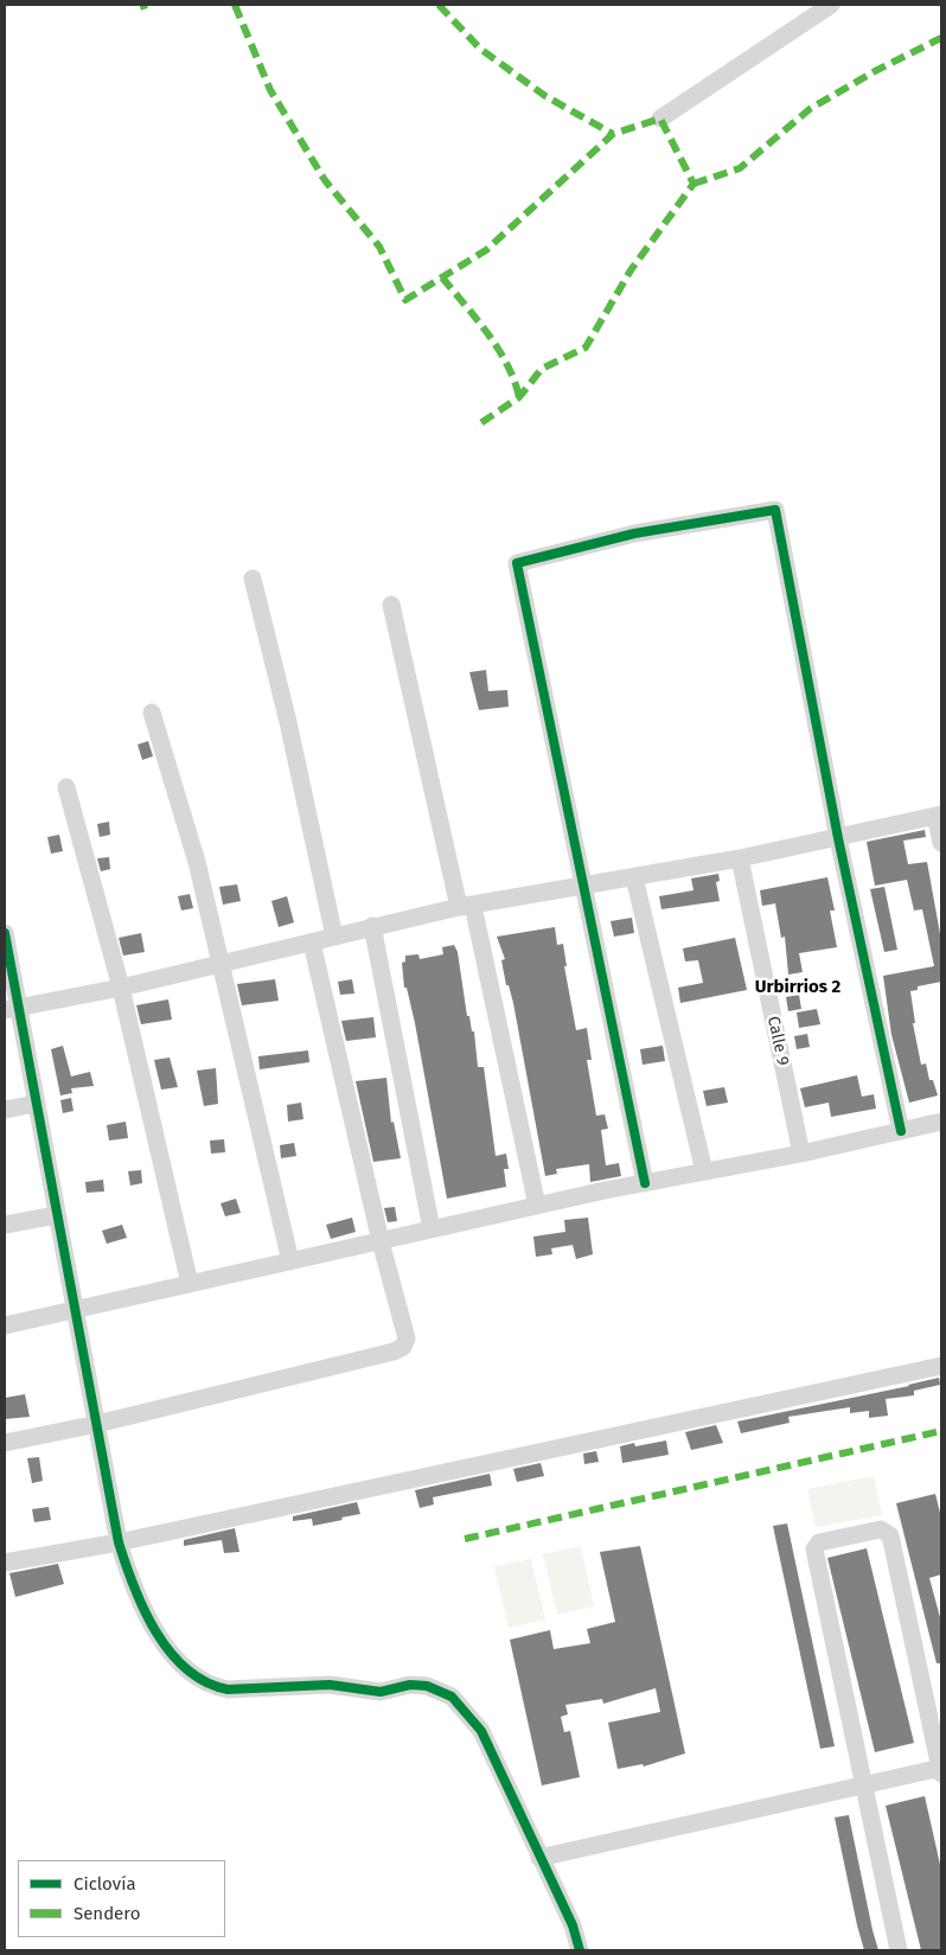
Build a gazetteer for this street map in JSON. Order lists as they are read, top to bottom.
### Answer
{
  "streets": {
    "street": ["Calle 9"]
  },
  "districts": ["Urbirrios 2"],
  "legend": ["Ciclovía", "Sendero"]
}
